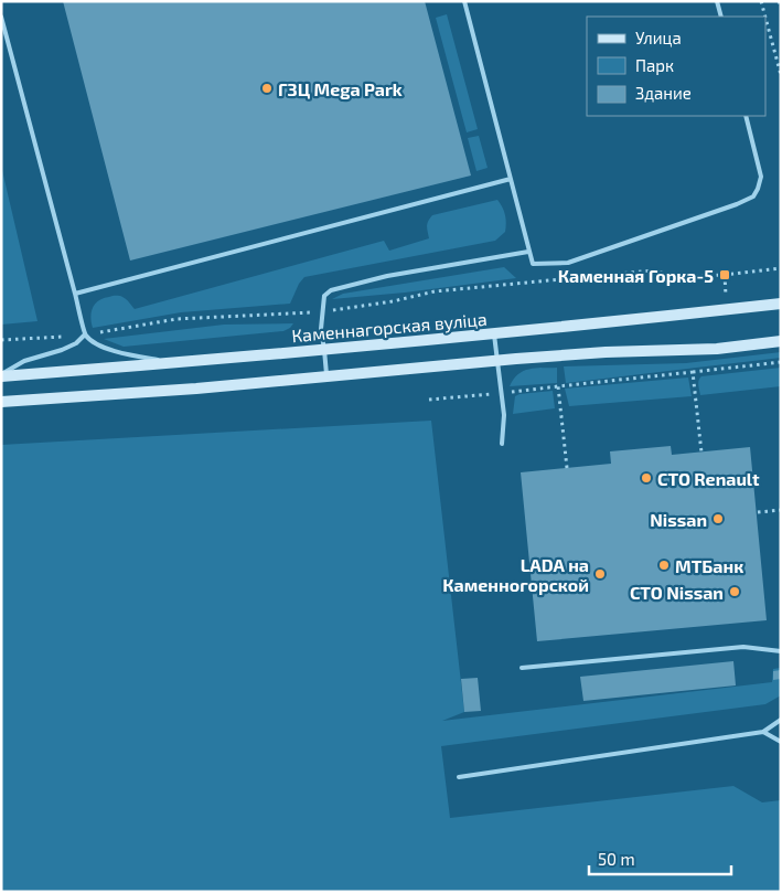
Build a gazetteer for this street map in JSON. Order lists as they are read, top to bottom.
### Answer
{
  "streets": {
    "main road": ["Каменнагорская вуліца"]
  },
  "places": {
    "other": [
      "ГЗЦ Mega Park",
      "СТО Renault",
      "Nissan",
      "МТБанк",
      "LADA на Каменногорской",
      "СТО Nissan"
    ],
    "transit": ["Каменная Горка-5"]
  },
  "legend": ["Улица", "Парк", "Здание"],
  "scale_bar": "50 m"
}
